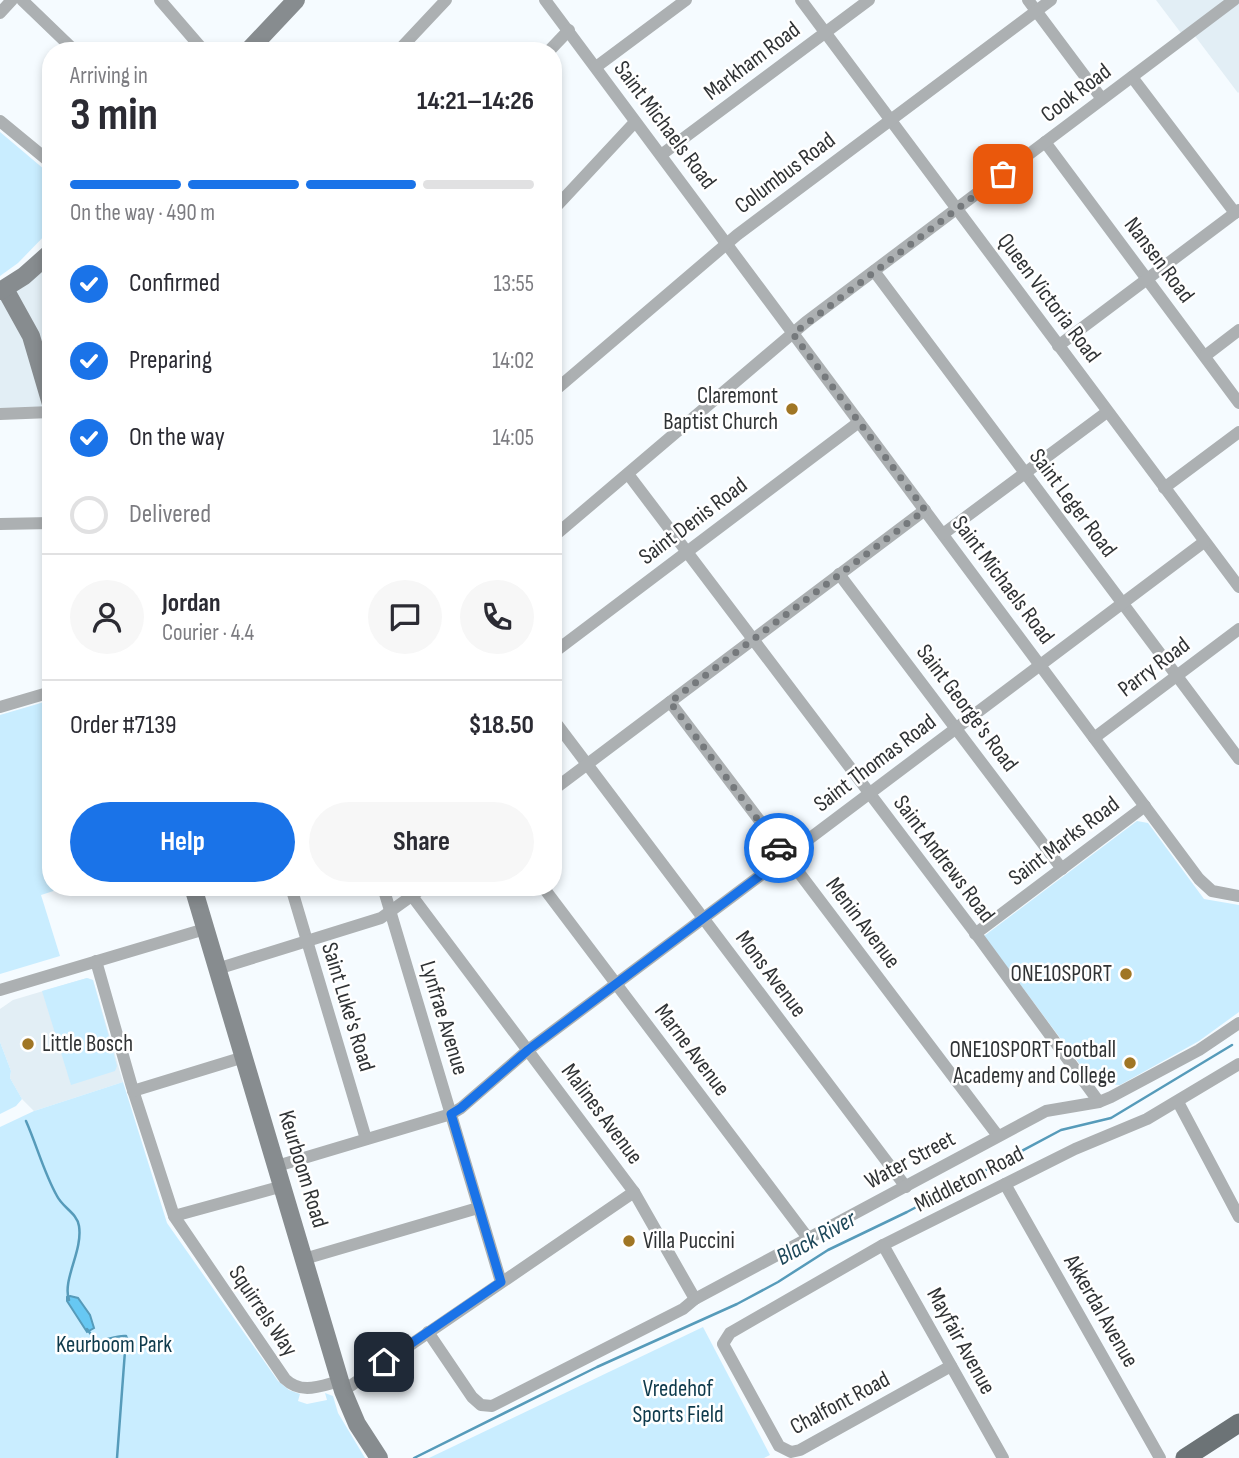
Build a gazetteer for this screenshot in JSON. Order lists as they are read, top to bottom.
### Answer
{
  "streets": {
    "main road": ["Keurboom Road"],
    "street": [
      "Markham Road",
      "Cook Road",
      "Saint Michaels Road",
      "Columbus Road",
      "Nansen Road",
      "Queen Victoria Road",
      "Saint Leger Road",
      "Saint Denis Road",
      "Parry Road",
      "Saint George's Road",
      "Saint Thomas Road",
      "Saint Marks Road",
      "Saint Andrews Road",
      "Menin Avenue",
      "Mons Avenue",
      "Saint Luke's Road",
      "Lynfrae Avenue",
      "Marne Avenue",
      "Malines Avenue",
      "Water Street",
      "Middleton Road",
      "Squirrels Way",
      "Akkerdal Avenue",
      "Mayfair Avenue",
      "Chalfont Road"
    ]
  },
  "crossings": [
    ["Markham Road", "Saint Michaels Road"],
    ["Markham Road", "Queen Victoria Road"],
    ["Cook Road", "Saint Michaels Road"],
    ["Cook Road", "Nansen Road"],
    ["Cook Road", "Queen Victoria Road"],
    ["Cook Road", "Saint Leger Road"],
    ["Cook Road", "Saint Andrews Road"],
    ["Saint Michaels Road", "Columbus Road"],
    ["Saint Michaels Road", "Saint Denis Road"],
    ["Saint Michaels Road", "Parry Road"],
    ["Saint Michaels Road", "Saint Thomas Road"],
    ["Saint Michaels Road", "Saint Marks Road"],
    ["Columbus Road", "Queen Victoria Road"],
    ["Queen Victoria Road", "Saint Thomas Road"],
    ["Saint Leger Road", "Parry Road"],
    ["Saint Leger Road", "Saint Thomas Road"],
    ["Saint Denis Road", "Saint Andrews Road"],
    ["Saint George's Road", "Saint Thomas Road"],
    ["Saint George's Road", "Saint Marks Road"],
    ["Saint Thomas Road", "Saint Andrews Road"],
    ["Saint Thomas Road", "Menin Avenue"],
    ["Saint Thomas Road", "Mons Avenue"],
    ["Saint Thomas Road", "Saint Luke's Road"],
    ["Saint Thomas Road", "Lynfrae Avenue"],
    ["Saint Thomas Road", "Marne Avenue"],
    ["Saint Thomas Road", "Malines Avenue"],
    ["Saint Thomas Road", "Keurboom Road"],
    ["Saint Marks Road", "Saint Andrews Road"],
    ["Saint Andrews Road", "Water Street"],
    ["Menin Avenue", "Water Street"],
    ["Mons Avenue", "Water Street"],
    ["Marne Avenue", "Water Street"],
    ["Malines Avenue", "Water Street"],
    ["Keurboom Road", "Squirrels Way"],
    ["Middleton Road", "Akkerdal Avenue"],
    ["Middleton Road", "Mayfair Avenue"],
    ["Middleton Road", "Chalfont Road"],
    ["Mayfair Avenue", "Chalfont Road"]
  ],
  "water": ["Black River"],
  "parks": ["Keurboom Park", "Vredehof Sports Field"],
  "places": [
    "Claremont Baptist Church",
    "ONE10SPORT",
    "Little Bosch",
    "ONE10SPORT Football Academy and College",
    "Villa Puccini"
  ],
  "page": {
    "heading": ["3 min", "Arriving in", "14:21–14:26"],
    "panel": [
      "Jordan",
      "Courier · 4.4",
      "Order #7139",
      "$18.50"
    ],
    "bar": "On the way · 490 m",
    "list": [
      ["Confirmed", "13:55"],
      ["Preparing", "14:02"],
      ["On the way", "14:05"],
      "Delivered"
    ],
    "buttons": ["Help", "Share"]
  }
}
